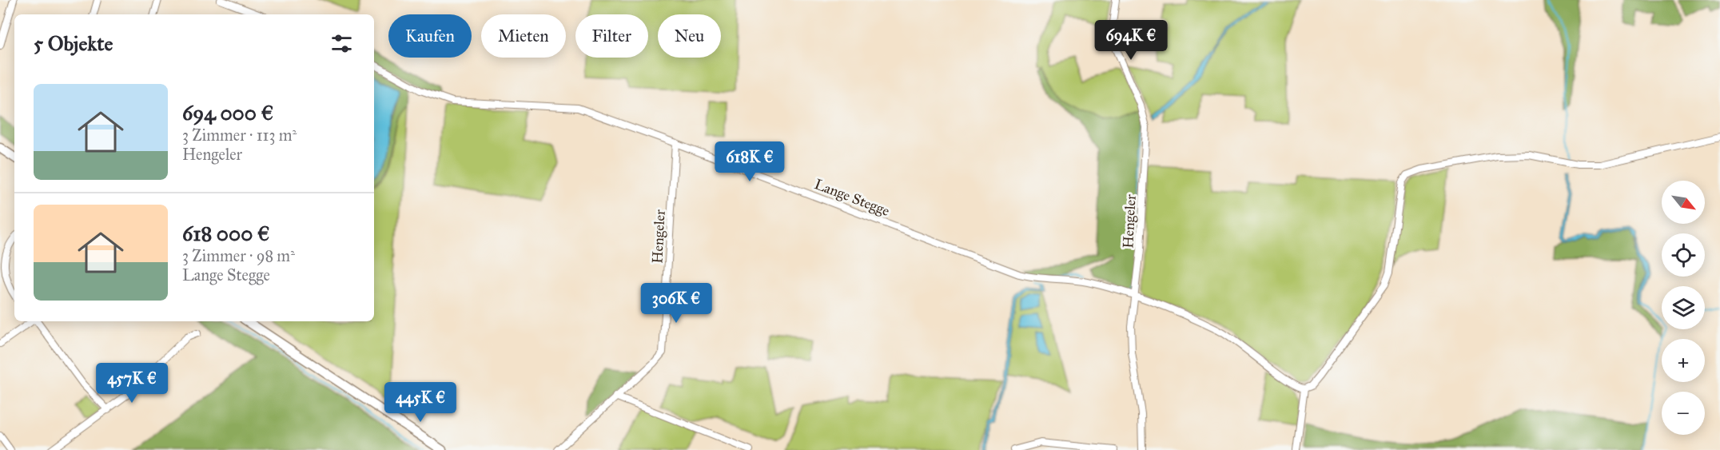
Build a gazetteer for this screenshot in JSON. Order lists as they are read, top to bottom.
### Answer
{
  "streets": {
    "street": ["Lange Stegge", "Hengeler"]
  },
  "crossings": [
    ["Lange Stegge", "Hengeler"]
  ],
  "north": "bottom right",
  "page": {
    "chip": [
      "Kaufen",
      "Mieten",
      "Filter",
      "Neu"
    ],
    "heading": "5 Objekte",
    "price": [
      "694K €",
      "618K €",
      "306K €",
      "457K €",
      "445K €"
    ],
    "list": [
      {
        "name": "694 000 €",
        "note": "3 Zimmer · 113 m² · Hengeler"
      },
      {
        "name": "618 000 €",
        "note": "3 Zimmer · 98 m² · Lange Stegge"
      }
    ],
    "map_buttons": ["+", "−"]
  }
}
